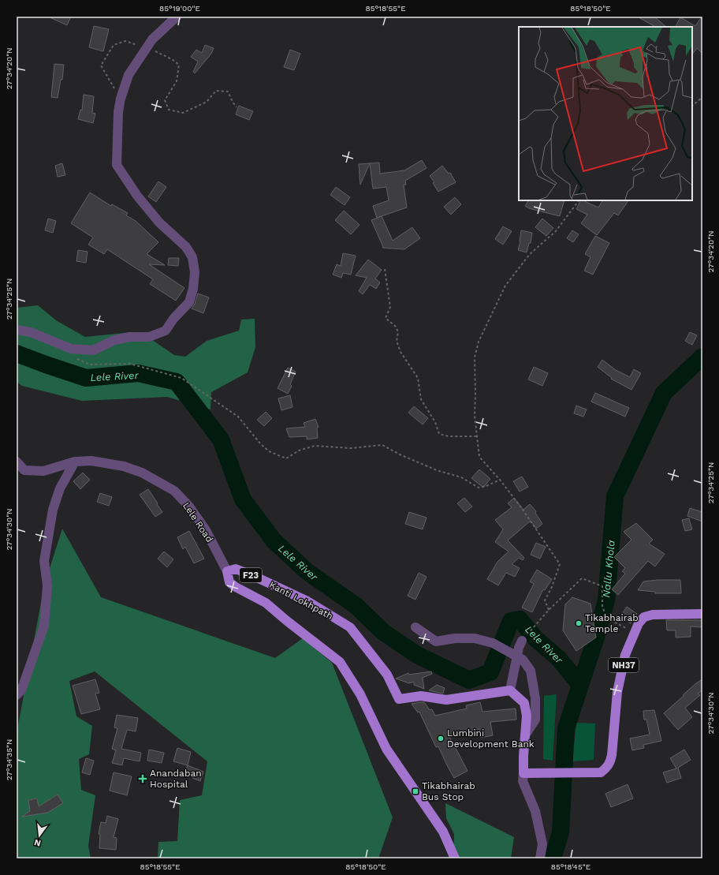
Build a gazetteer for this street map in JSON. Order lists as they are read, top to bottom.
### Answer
{
  "streets": {
    "main road": ["F23", "Kanti Lokhpath", "NH37"],
    "street": ["Lele Road"]
  },
  "crossings": [
    ["Lele Road", "Kanti Lokhpath"]
  ],
  "water": ["Lele River", "Nallu Khola"],
  "places": {
    "other": ["Tikabhairab Temple", "Lumbini Development Bank"],
    "health": ["Anandaban Hospital"],
    "transit": ["Tikabhairab Bus Stop"]
  },
  "north": "bottom",
  "coordinates": [
    "85°19'00\"E",
    "85°18'55\"E",
    "85°18'50\"E",
    "27°34'20\"N",
    "27°34'25\"N",
    "27°34'30\"N",
    "27°34'35\"N",
    "85°18'45\"E"
  ]
}
